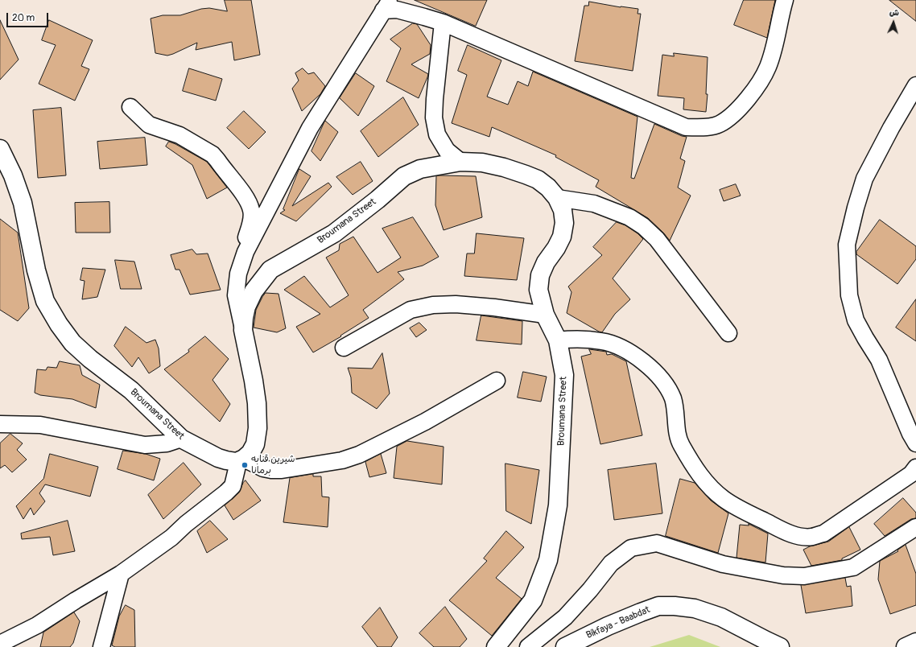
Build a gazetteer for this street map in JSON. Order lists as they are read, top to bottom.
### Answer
{
  "streets": {
    "street": ["Broumana Street", "Bikfaya - Baabdat"]
  },
  "places": ["شيرين قنابه برمانا"],
  "scale_bar": "20 m",
  "north": "top"
}
